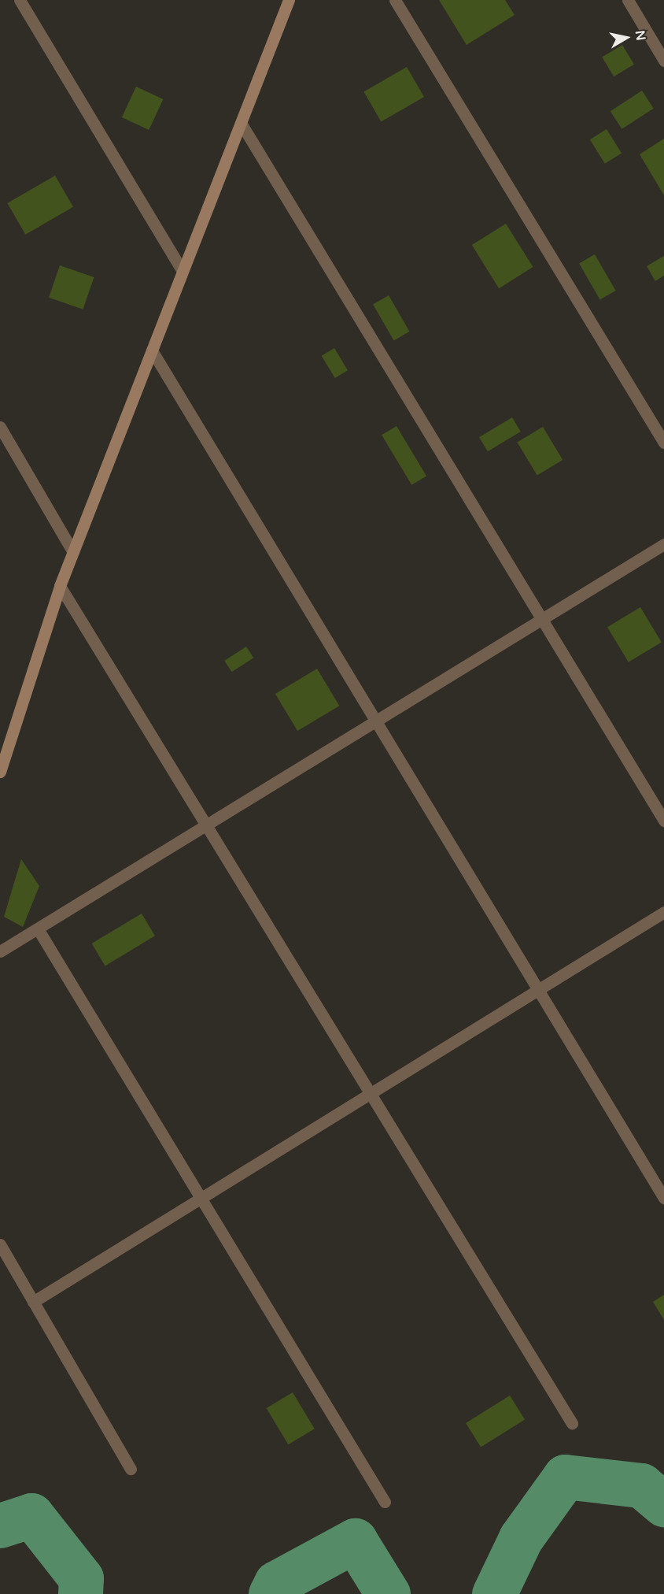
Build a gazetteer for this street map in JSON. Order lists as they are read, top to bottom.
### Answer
{
  "north": "right"
}
